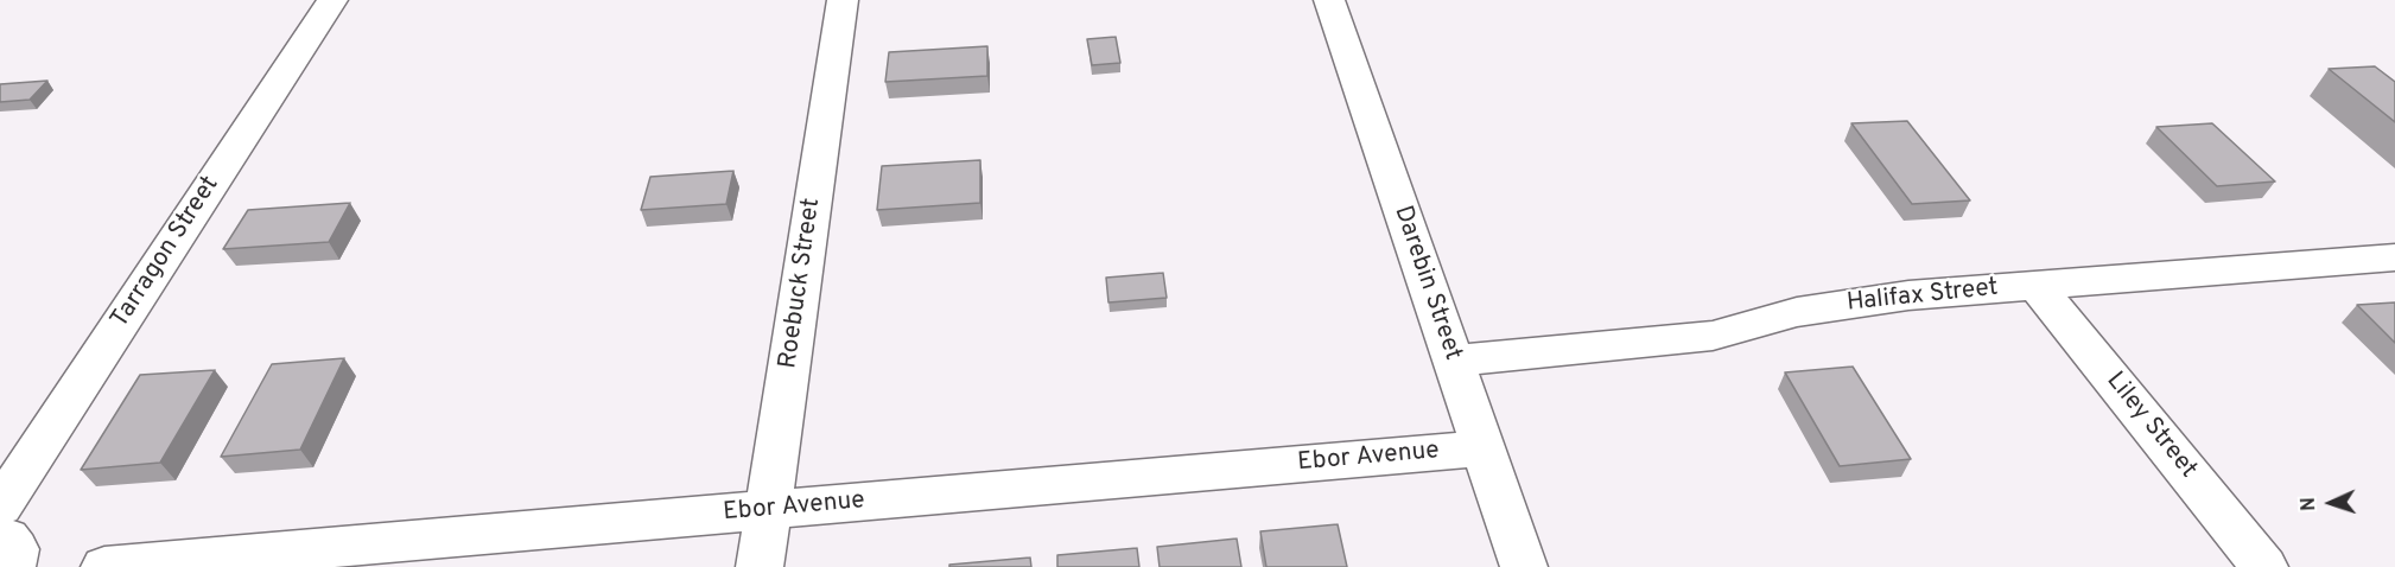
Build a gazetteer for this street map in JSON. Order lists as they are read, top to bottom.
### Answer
{
  "streets": {
    "street": [
      "Tarragon Street",
      "Roebuck Street",
      "Darebin Street",
      "Halifax Street",
      "Liley Street",
      "Ebor Avenue"
    ]
  },
  "crossings": [
    ["Roebuck Street", "Ebor Avenue"],
    ["Darebin Street", "Halifax Street"],
    ["Darebin Street", "Ebor Avenue"],
    ["Halifax Street", "Liley Street"]
  ],
  "north": "left"
}
